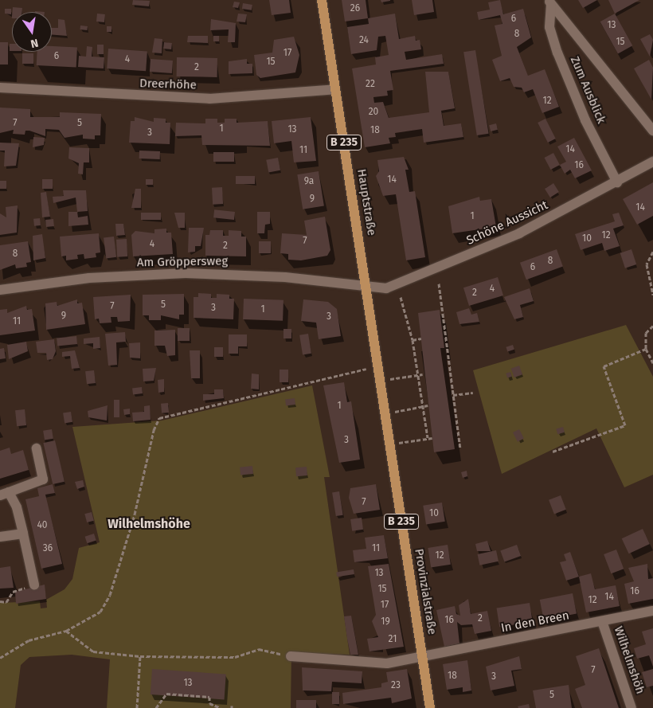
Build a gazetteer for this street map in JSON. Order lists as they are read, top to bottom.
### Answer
{
  "streets": {
    "main road": ["B 235", "Hauptstraße", "Provinzialstraße"],
    "street": [
      "Dreerhöhe",
      "Zum Ausblick",
      "Schöne Aussicht",
      "Am Gröppersweg",
      "In den Breen",
      "Wilhelmshöh"
    ]
  },
  "crossings": [
    ["Dreerhöhe", "Hauptstraße"],
    ["Zum Ausblick", "Schöne Aussicht"],
    ["Hauptstraße", "Schöne Aussicht"],
    ["Hauptstraße", "Am Gröppersweg"],
    ["Hauptstraße", "Provinzialstraße"],
    ["Schöne Aussicht", "Am Gröppersweg"],
    ["Provinzialstraße", "In den Breen"],
    ["In den Breen", "Wilhelmshöh"]
  ],
  "districts": ["Wilhelmshöhe"],
  "house_numbers": [
    "26",
    "6",
    "13",
    "8",
    "24",
    "15",
    "17",
    "6",
    "4",
    "15",
    "2",
    "22",
    "12",
    "20",
    "7",
    "5",
    "1",
    "13",
    "18",
    "3",
    "14",
    "11",
    "16",
    "14",
    "9a",
    "9",
    "14",
    "1",
    "12",
    "10",
    "7",
    "4",
    "2",
    "8",
    "8",
    "6",
    "4",
    "2",
    "5",
    "7",
    "3",
    "1",
    "9",
    "3",
    "11",
    "1",
    "3",
    "7",
    "10",
    "40",
    "36",
    "11",
    "12",
    "13",
    "15",
    "16",
    "14",
    "12",
    "17",
    "2",
    "16",
    "19",
    "21",
    "7",
    "18",
    "3",
    "13",
    "23",
    "5"
  ],
  "north": "bottom"
}
